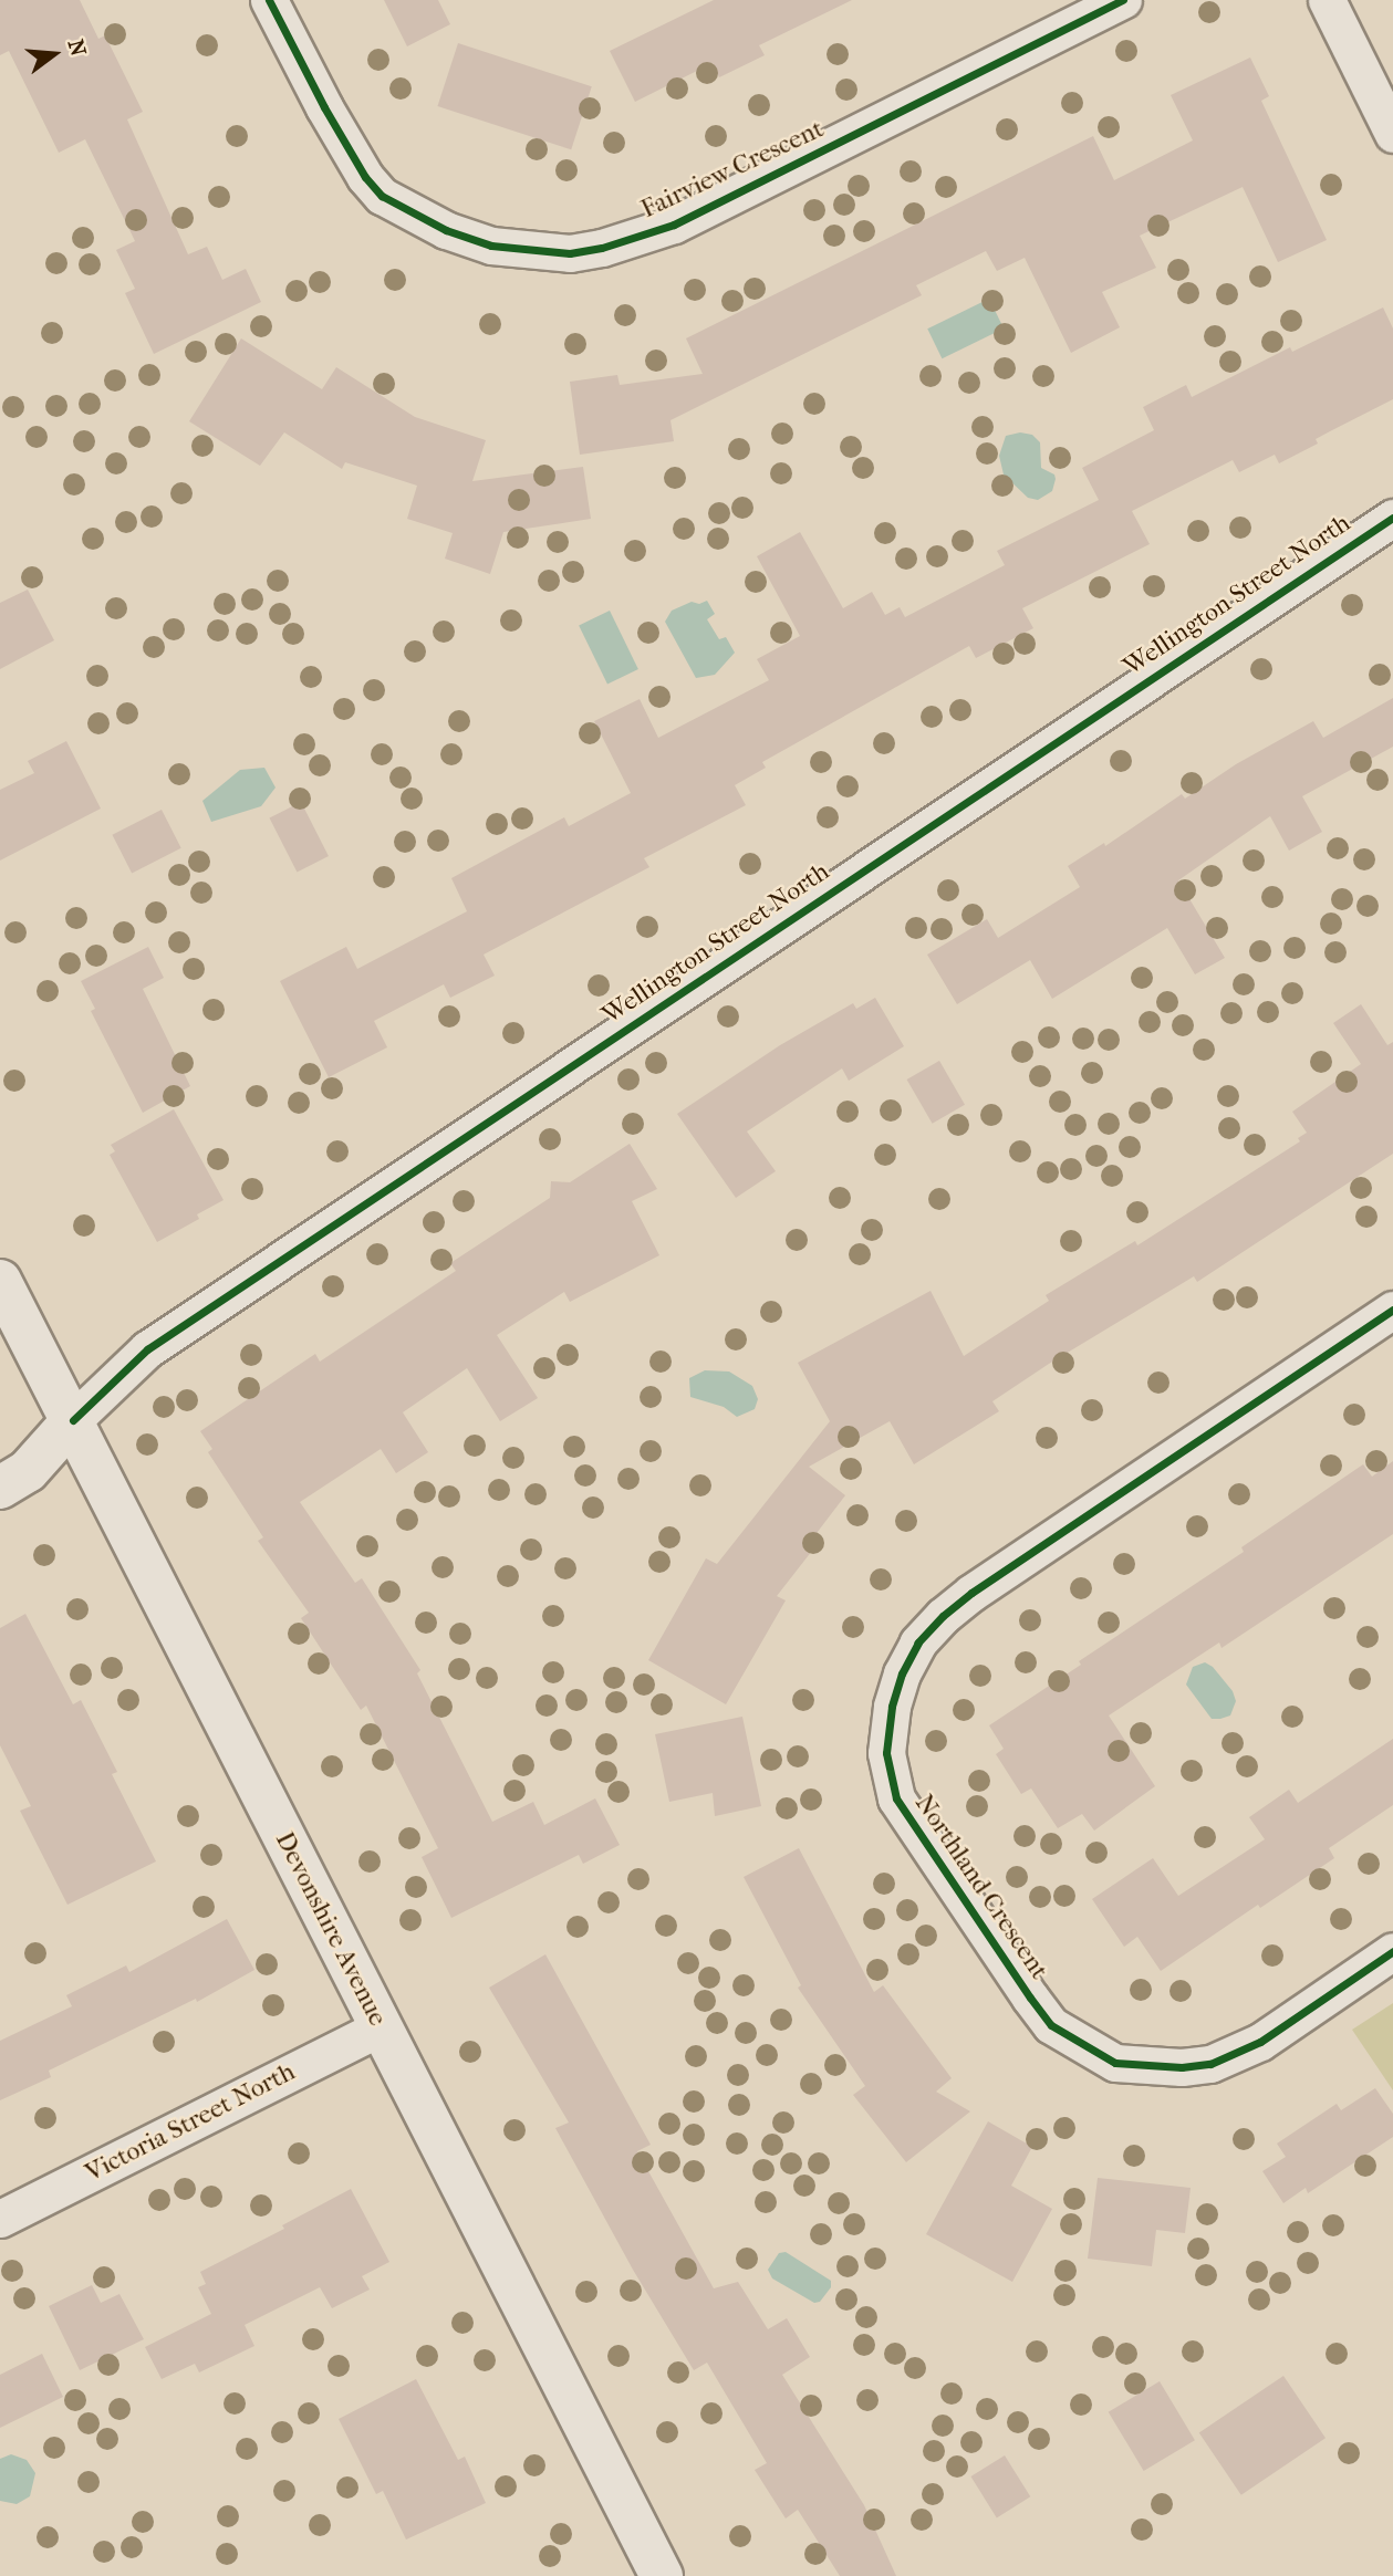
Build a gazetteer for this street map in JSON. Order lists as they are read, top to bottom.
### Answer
{
  "streets": {
    "main road": ["Wellington Street North", "Devonshire Avenue"],
    "street": ["Fairview Crescent", "Northland Crescent", "Victoria Street North"]
  },
  "crossings": [
    ["Wellington Street North", "Devonshire Avenue"],
    ["Devonshire Avenue", "Victoria Street North"]
  ],
  "north": "right"
}
